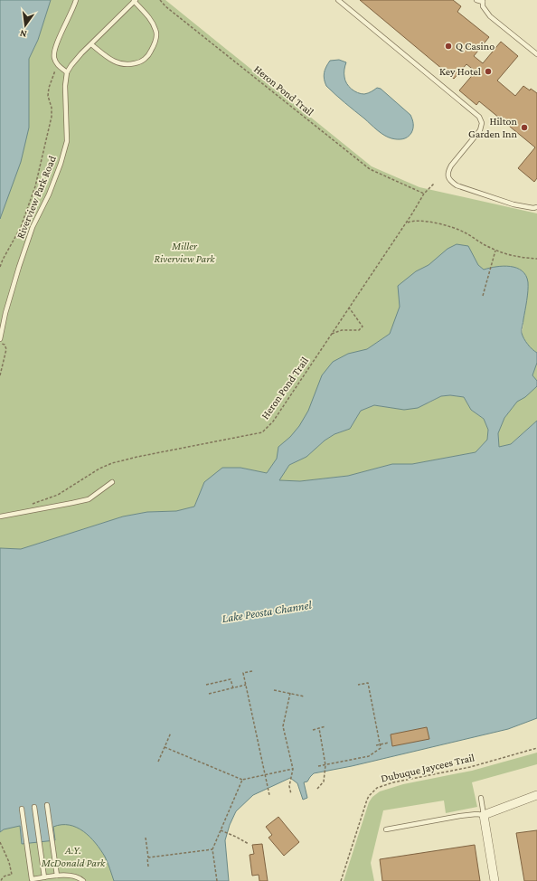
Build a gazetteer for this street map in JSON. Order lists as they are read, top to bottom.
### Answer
{
  "streets": {
    "lane": ["Riverview Park Road"],
    "path": ["Heron Pond Trail", "Dubuque Jaycees Trail"]
  },
  "water": ["Lake Peosta Channel"],
  "parks": ["Miller Riverview Park", "A.Y. McDonald Park"],
  "places": ["Q Casino", "Key Hotel", "Hilton Garden Inn"],
  "north": "bottom"
}
